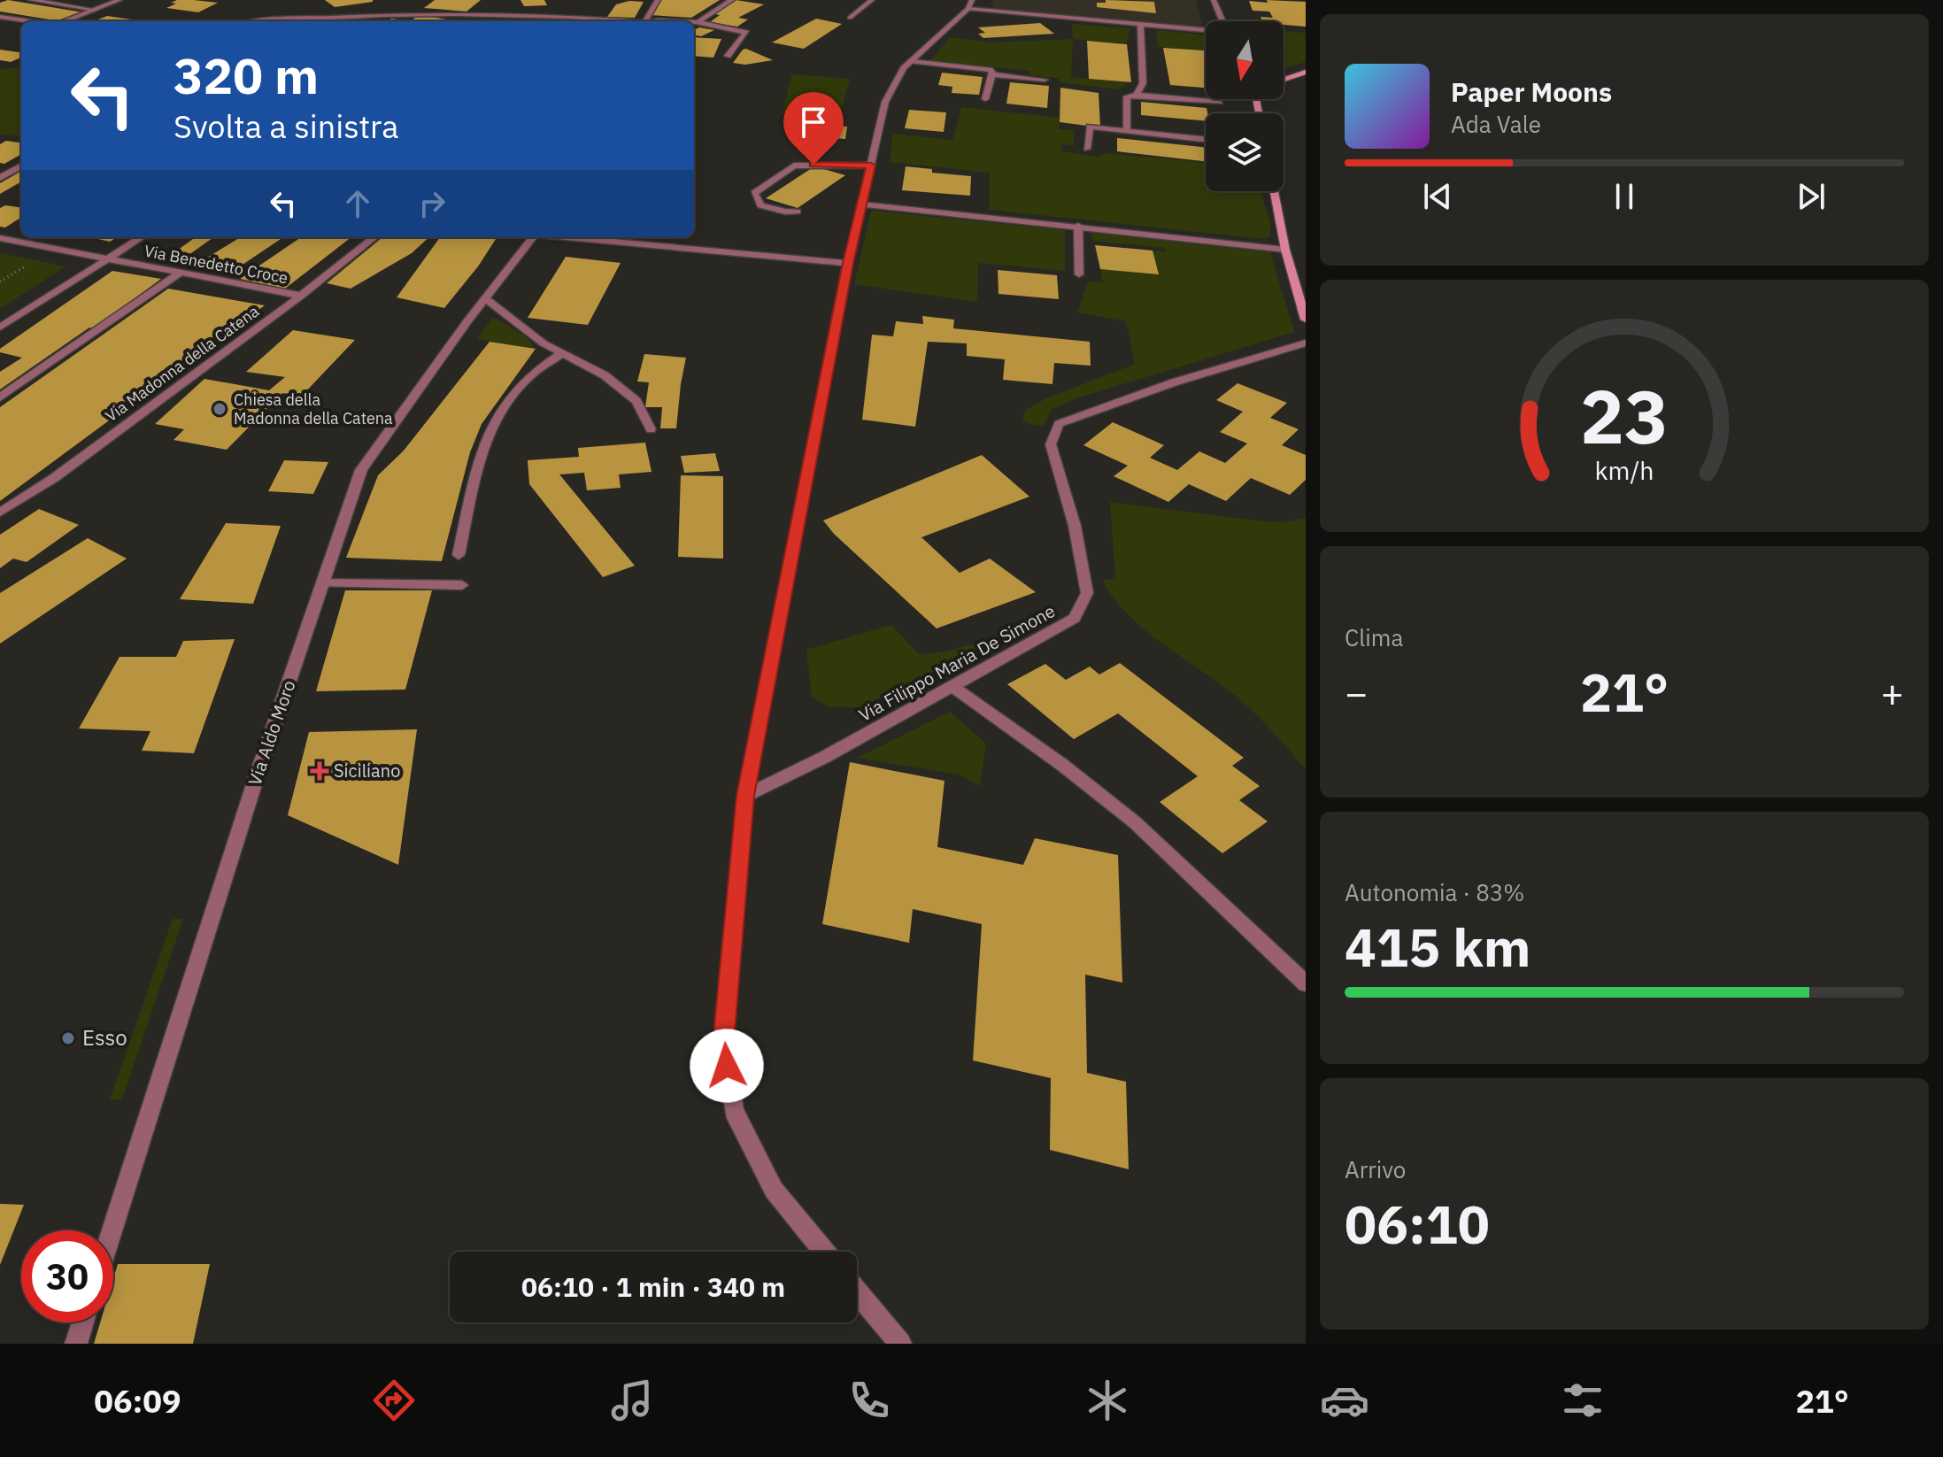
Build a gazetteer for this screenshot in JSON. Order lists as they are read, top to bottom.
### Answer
{
  "streets": {
    "street": [
      "Via Benedetto Croce",
      "Via Madonna della Catena",
      "Via Filippo Maria De Simone",
      "Via Aldo Moro"
    ]
  },
  "crossings": [
    ["Via Benedetto Croce", "Via Madonna della Catena"]
  ],
  "places": {
    "other": ["Chiesa della Madonna della Catena", "Esso"],
    "health": ["Siciliano"]
  },
  "north": "bottom",
  "page": {
    "turn": ["320 m", "Svolta a sinistra"],
    "song": ["Paper Moons", "Ada Vale"],
    "tile": [
      "Clima",
      ["Autonomia · 83%", "415 km"],
      ["Arrivo", "06:10"]
    ],
    "heat": ["−", "21°", "+"],
    "limit": "30",
    "trip": "06:10 · 1 min · 340 m",
    "tabs": ["06:09", "21°"],
    "gauge": ["23", "km/h"]
  }
}
